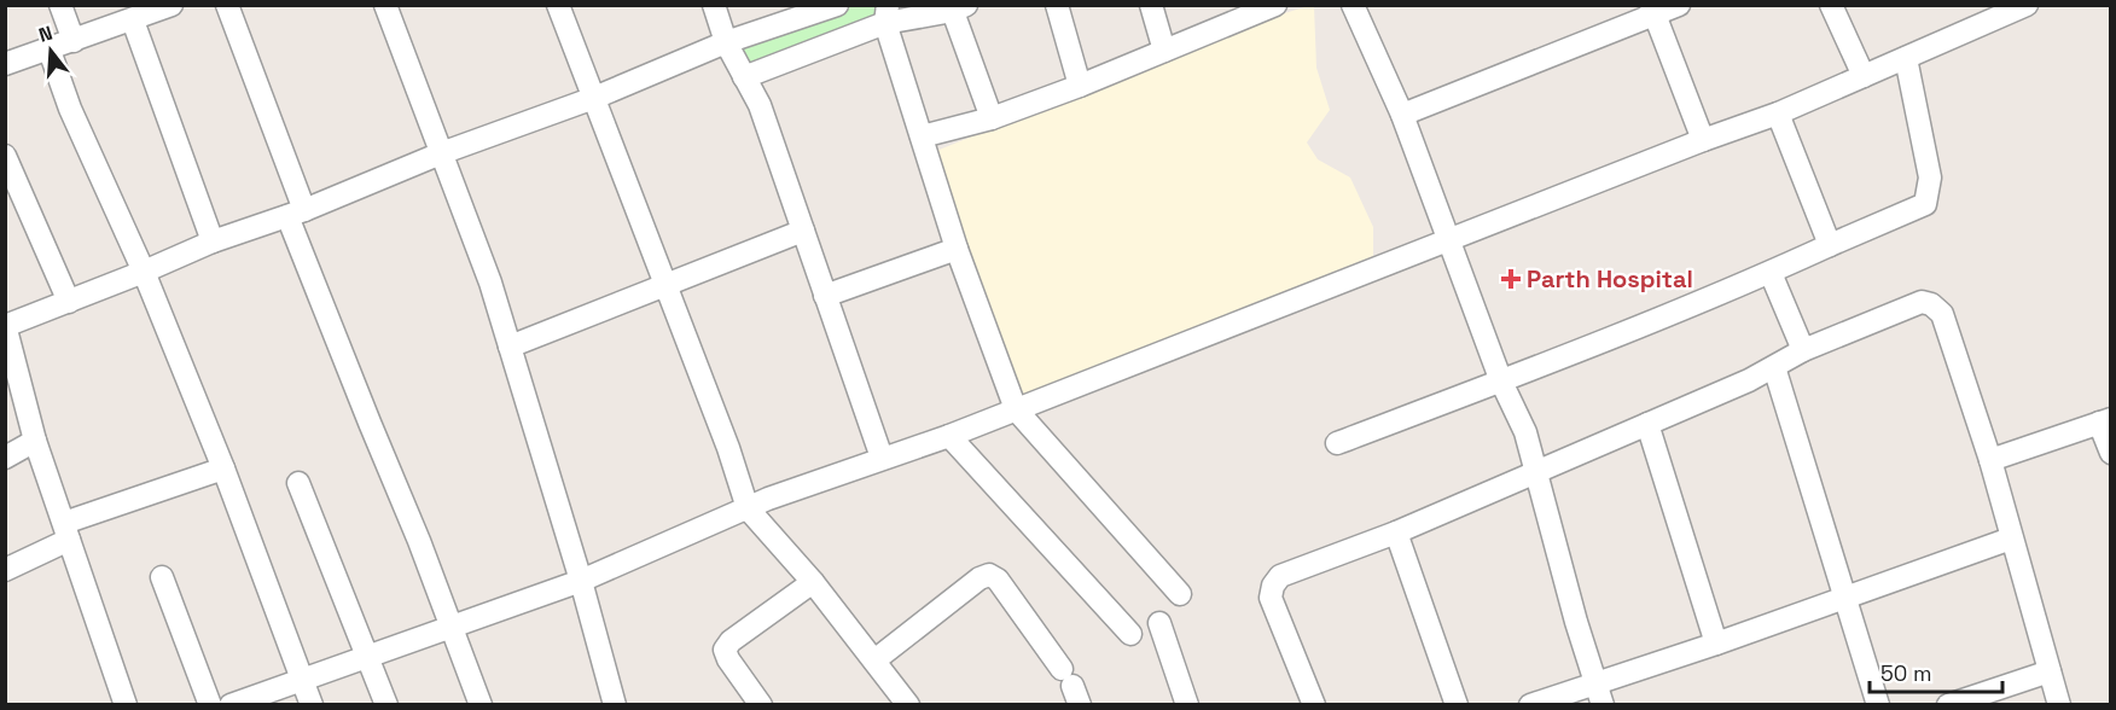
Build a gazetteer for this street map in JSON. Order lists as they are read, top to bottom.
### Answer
{
  "places": {
    "health": ["Parth Hospital"]
  },
  "scale_bar": "50 m",
  "north": "top"
}
